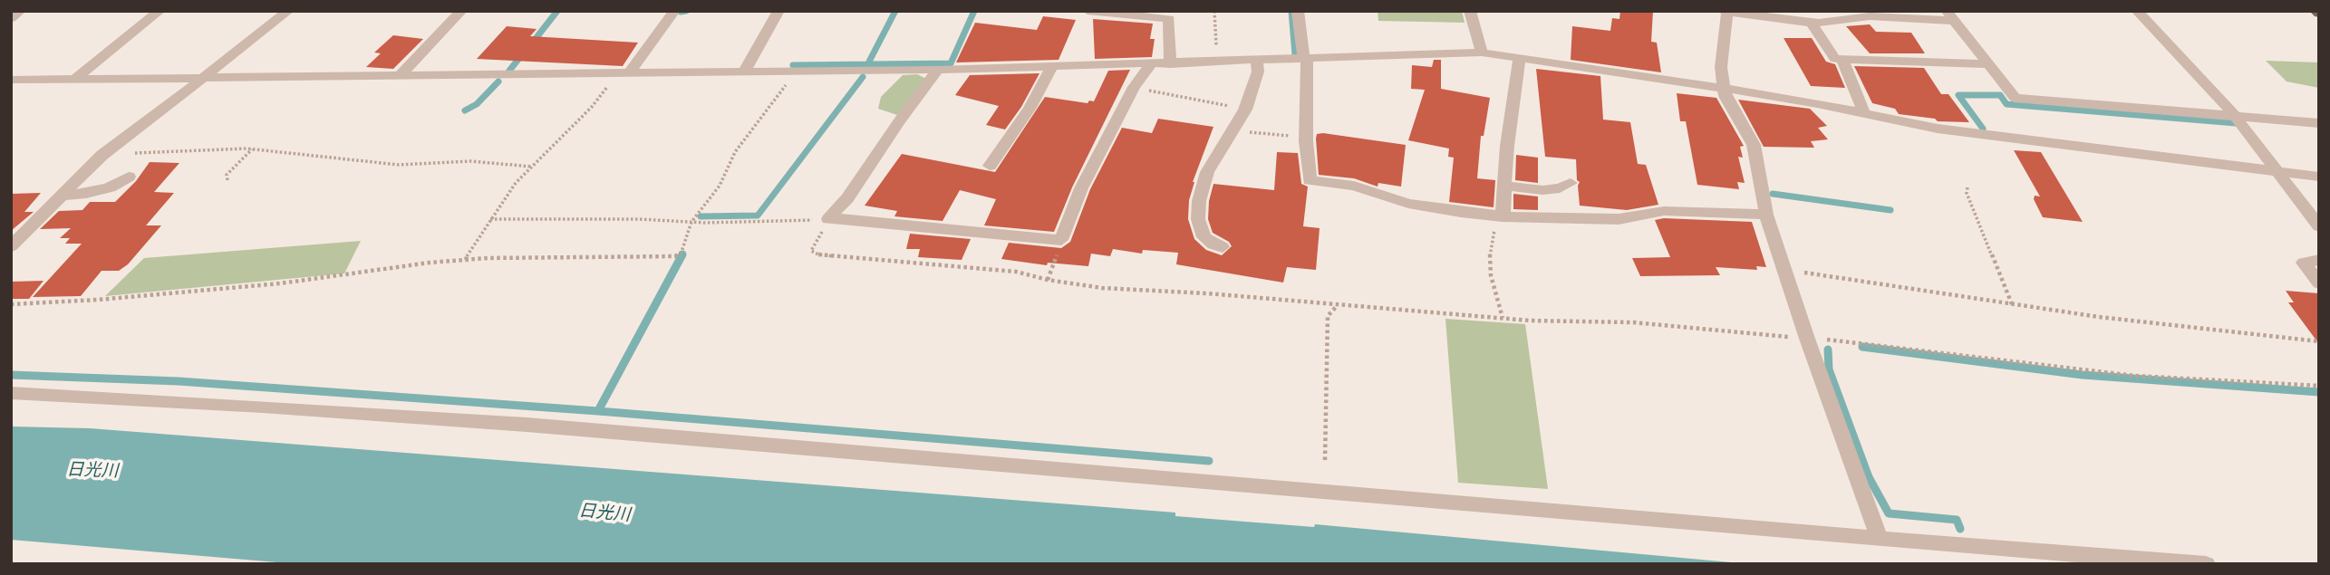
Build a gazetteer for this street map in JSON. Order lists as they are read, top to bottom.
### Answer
{
  "water": ["日光川"]
}
